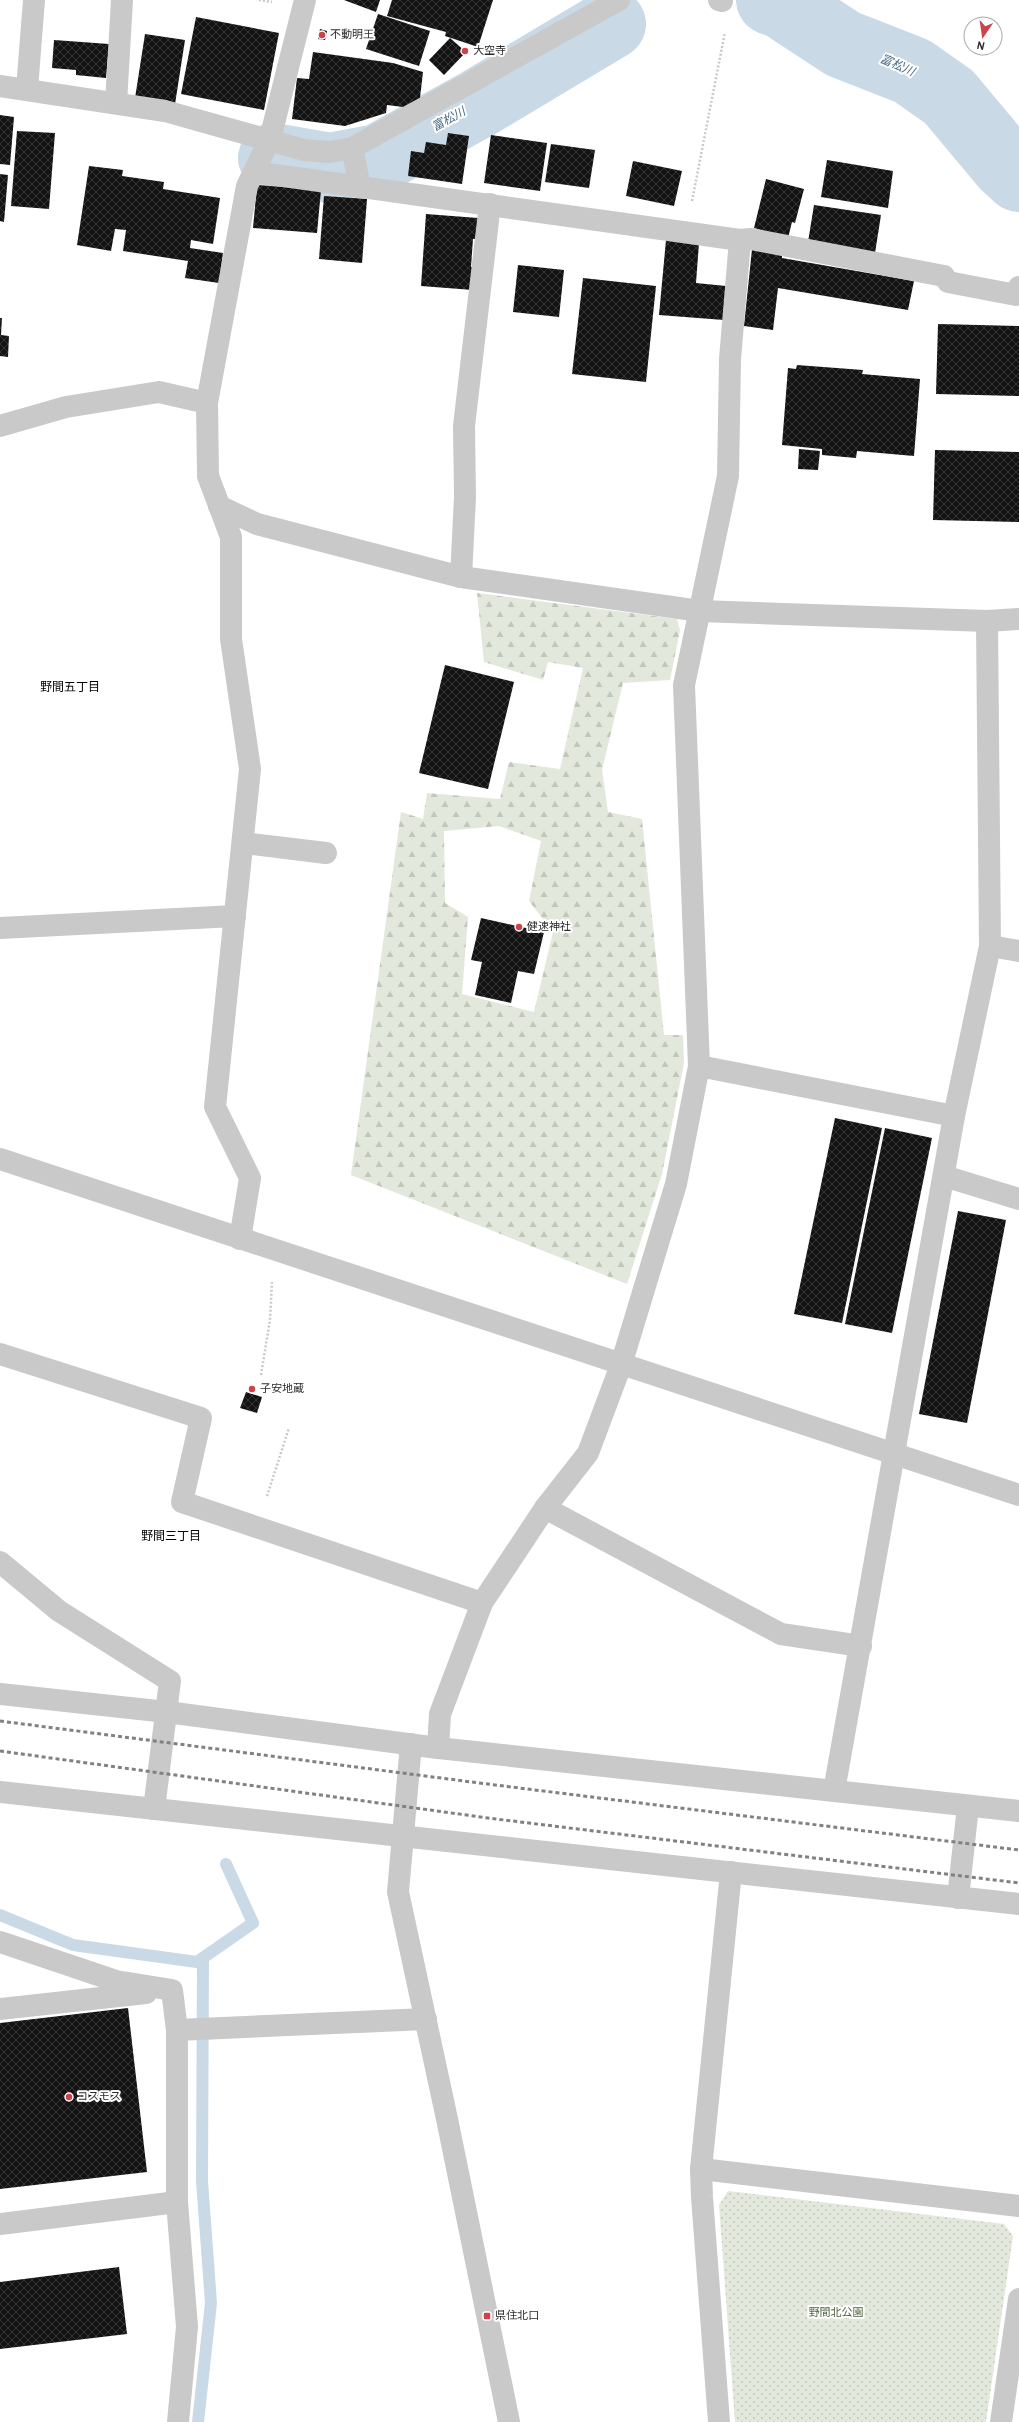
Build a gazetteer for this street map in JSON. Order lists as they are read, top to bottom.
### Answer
{
  "districts": ["野間五丁目", "野間三丁目"],
  "water": ["富松川"],
  "parks": ["野間北公園"],
  "places": {
    "other": [
      "不動明王",
      "大空寺",
      "健速神社",
      "子安地蔵",
      "コスモス"
    ],
    "transit": ["県住北口"]
  },
  "north": "bottom"
}
